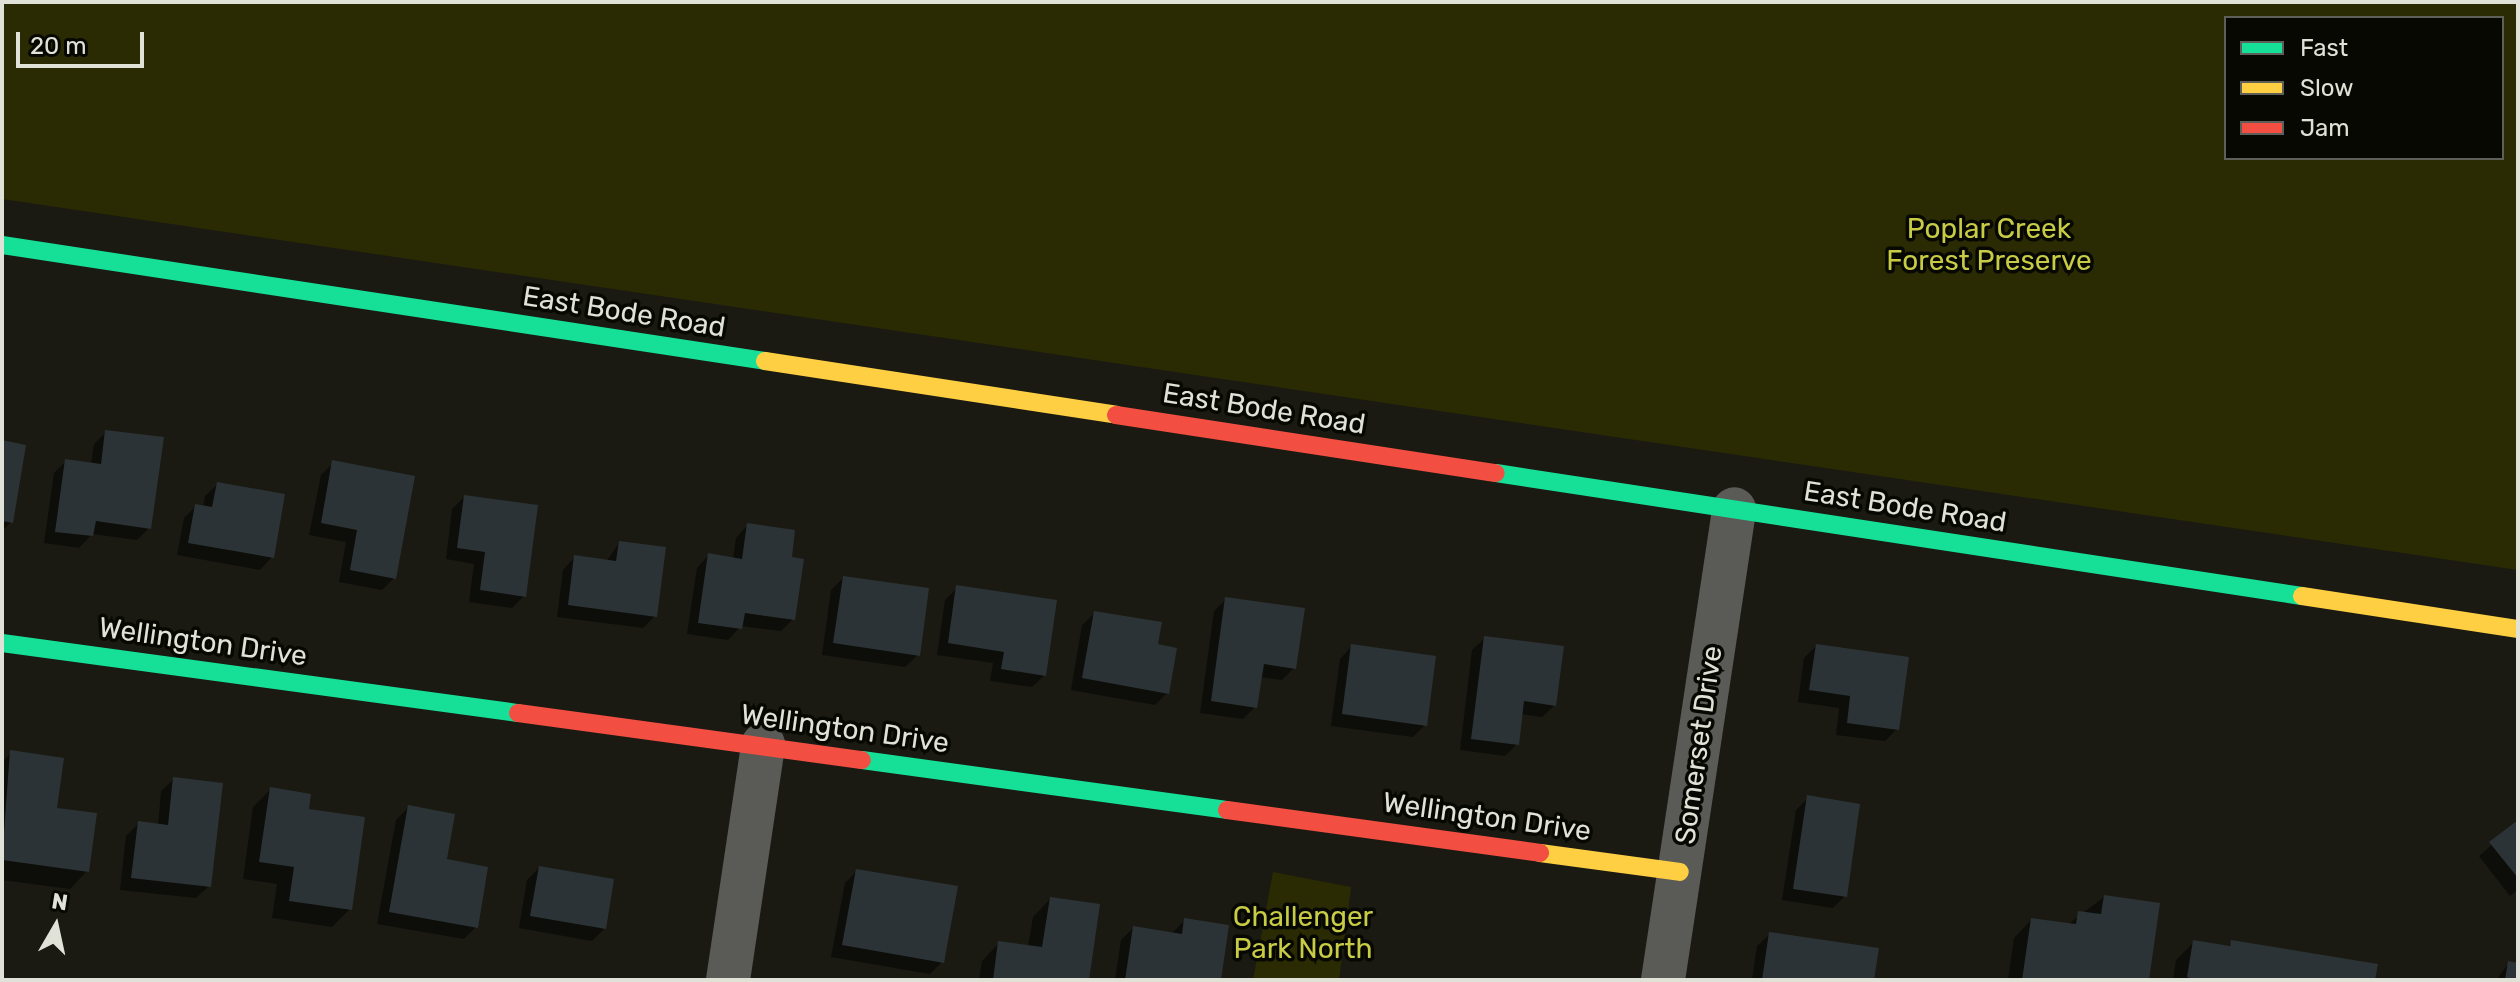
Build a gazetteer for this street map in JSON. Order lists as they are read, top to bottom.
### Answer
{
  "streets": {
    "street": ["East Bode Road", "Wellington Drive", "Somerset Drive"]
  },
  "crossings": [
    ["East Bode Road", "Somerset Drive"],
    ["Wellington Drive", "Somerset Drive"]
  ],
  "parks": ["Poplar Creek Forest Preserve", "Challenger Park North"],
  "legend": ["Fast", "Slow", "Jam"],
  "scale_bar": "20 m",
  "north": "top"
}
